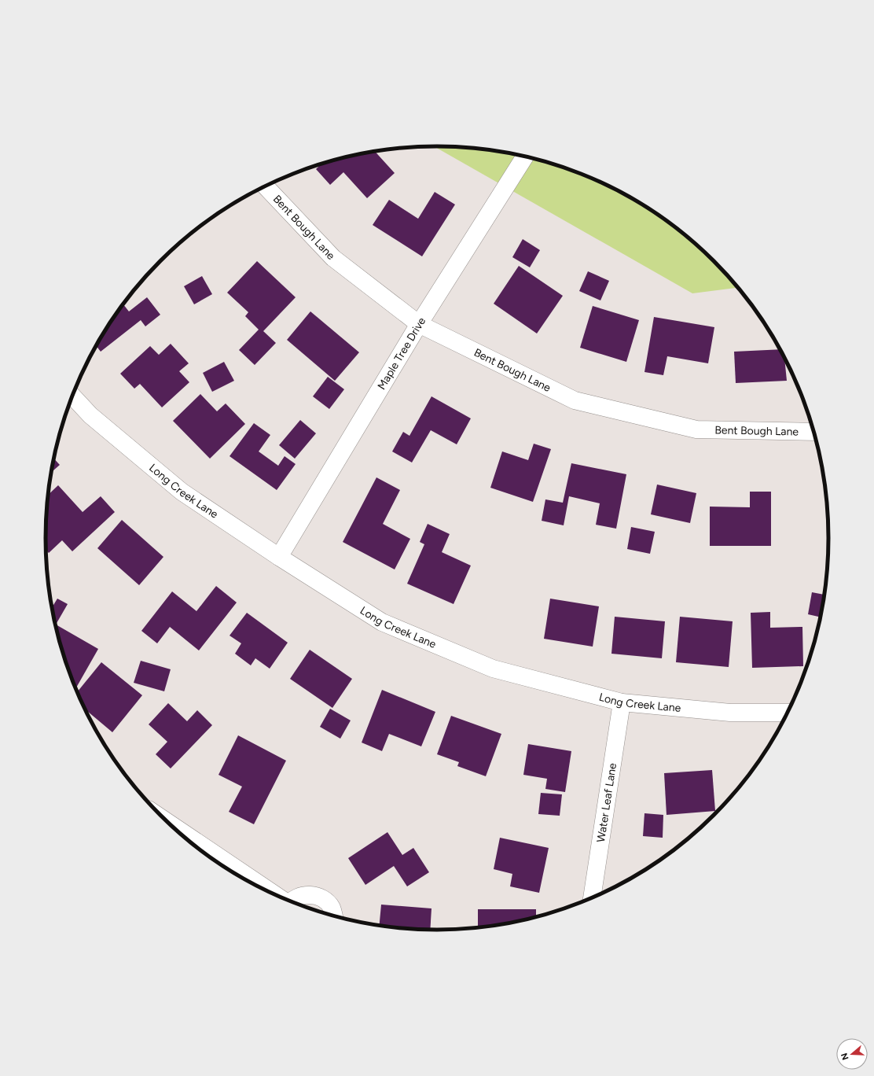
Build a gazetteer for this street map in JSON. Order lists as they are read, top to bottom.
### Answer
{
  "streets": {
    "street": [
      "Bent Bough Lane",
      "Maple Tree Drive",
      "Long Creek Lane",
      "Water Leaf Lane"
    ]
  },
  "crossings": [
    ["Bent Bough Lane", "Maple Tree Drive"],
    ["Maple Tree Drive", "Long Creek Lane"],
    ["Long Creek Lane", "Water Leaf Lane"]
  ],
  "north": "left"
}
